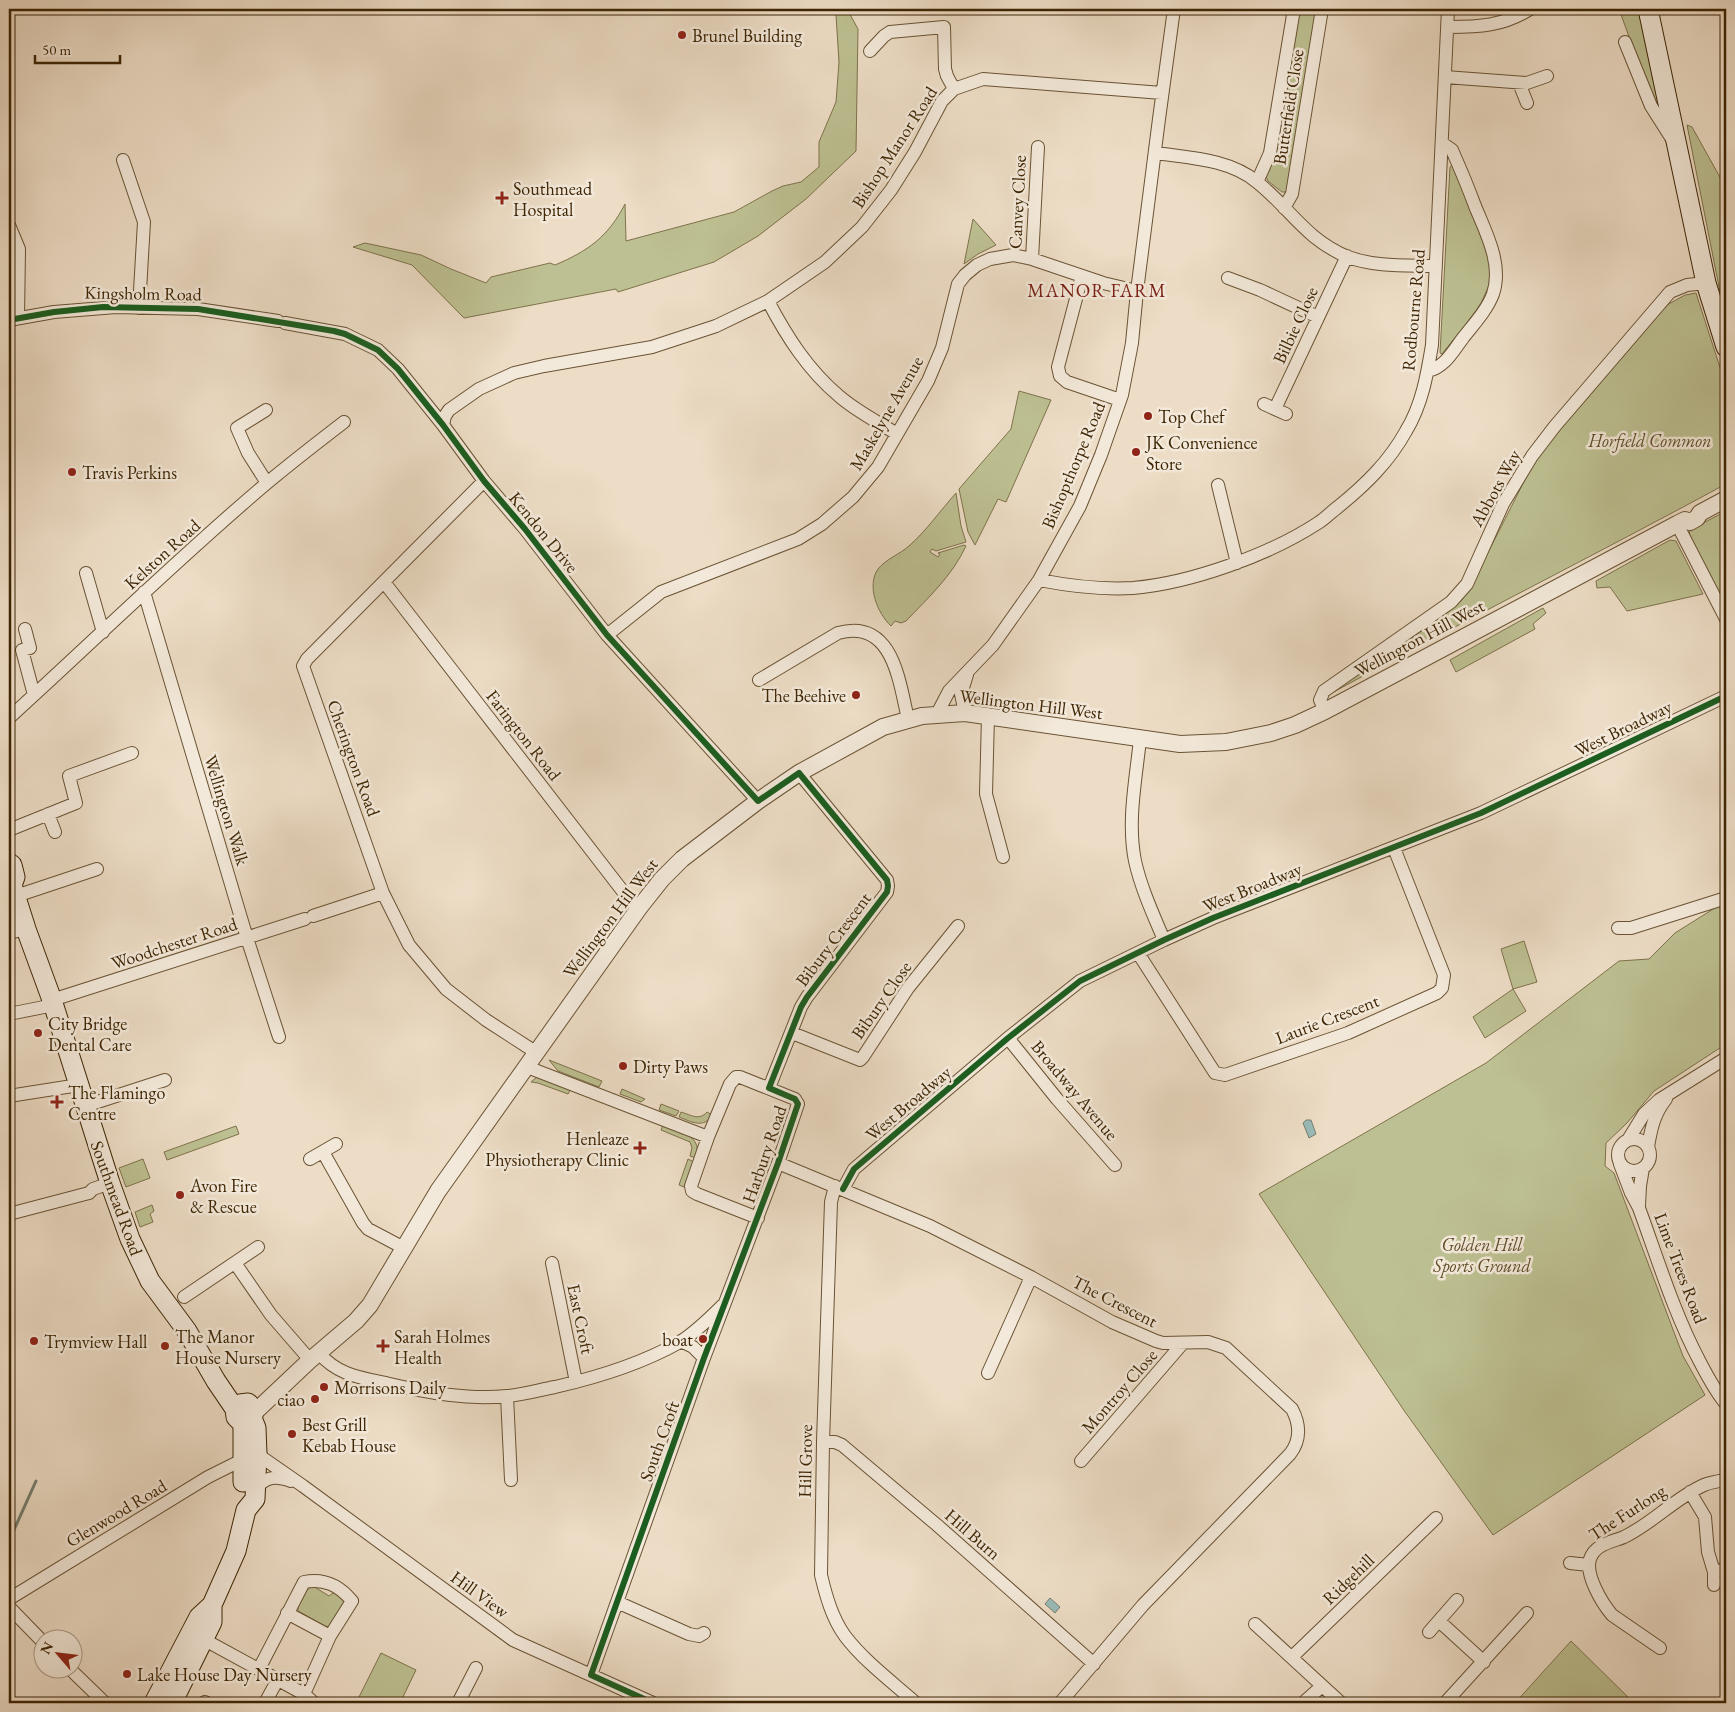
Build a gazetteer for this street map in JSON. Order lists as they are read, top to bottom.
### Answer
{
  "streets": {
    "main road": ["Southmead Road"],
    "street": [
      "Butterfield Close",
      "Bishop Manor Road",
      "Canvey Close",
      "Kingsholm Road",
      "Rodbourne Road",
      "Bilbie Close",
      "Maskelyne Avenue",
      "Bishopthorpe Road",
      "Abbots Way",
      "Kendon Drive",
      "Kelston Road",
      "Wellington Hill West",
      "West Broadway",
      "Farington Road",
      "Cherington Road",
      "Wellington Walk",
      "Bibury Crescent",
      "Woodchester Road",
      "Bibury Close",
      "Laurie Crescent",
      "Broadway Avenue",
      "Harbury Road",
      "Lime Trees Road",
      "The Crescent",
      "East Croft",
      "Montroy Close",
      "South Croft",
      "Hill Grove",
      "The Furlong",
      "Glenwood Road",
      "Hill Burn",
      "Ridgehill",
      "Hill View"
    ]
  },
  "crossings": [
    ["Bishop Manor Road", "Bishopthorpe Road"],
    ["Bishop Manor Road", "Kendon Drive"],
    ["Canvey Close", "Maskelyne Avenue"],
    ["Kingsholm Road", "Kendon Drive"],
    ["Rodbourne Road", "Bishopthorpe Road"],
    ["Maskelyne Avenue", "Bishopthorpe Road"],
    ["Maskelyne Avenue", "Kendon Drive"],
    ["Bishopthorpe Road", "Wellington Hill West"],
    ["Abbots Way", "Wellington Hill West"],
    ["Kendon Drive", "Wellington Hill West"],
    ["Kendon Drive", "Cherington Road"],
    ["Kelston Road", "Wellington Walk"],
    ["Wellington Hill West", "Farington Road"],
    ["Wellington Hill West", "Cherington Road"],
    ["Wellington Hill West", "Bibury Crescent"],
    ["Wellington Hill West", "Southmead Road"],
    ["West Broadway", "Laurie Crescent"],
    ["West Broadway", "Broadway Avenue"],
    ["West Broadway", "The Crescent"],
    ["West Broadway", "Hill Grove"],
    ["Farington Road", "Cherington Road"],
    ["Cherington Road", "Woodchester Road"],
    ["Wellington Walk", "Woodchester Road"],
    ["Bibury Crescent", "Bibury Close"],
    ["Bibury Crescent", "Harbury Road"],
    ["Woodchester Road", "Southmead Road"],
    ["Harbury Road", "The Crescent"],
    ["Harbury Road", "South Croft"],
    ["The Crescent", "Montroy Close"],
    ["The Crescent", "Hill Grove"],
    ["The Crescent", "Hill Burn"],
    ["South Croft", "Hill View"],
    ["Hill Grove", "Hill Burn"],
    ["Glenwood Road", "Hill View"]
  ],
  "districts": ["MANOR FARM"],
  "parks": ["Horfield Common", "Golden Hill Sports Ground"],
  "places": {
    "other": [
      "Brunel Building",
      "Top Chef",
      "JK Convenience Store",
      "Travis Perkins",
      "The Beehive",
      "City Bridge Dental Care",
      "Dirty Paws",
      "Avon Fire & Rescue",
      "boat",
      "Trymview Hall",
      "The Manor House Nursery",
      "Morrisons Daily",
      "ciao",
      "Best Grill Kebab House",
      "Lake House Day Nursery"
    ],
    "health": [
      "Southmead Hospital",
      "The Flamingo Centre",
      "Henleaze Physiotherapy Clinic",
      "Sarah Holmes Health"
    ]
  },
  "scale_bar": "50 m",
  "north": "top left"
}
